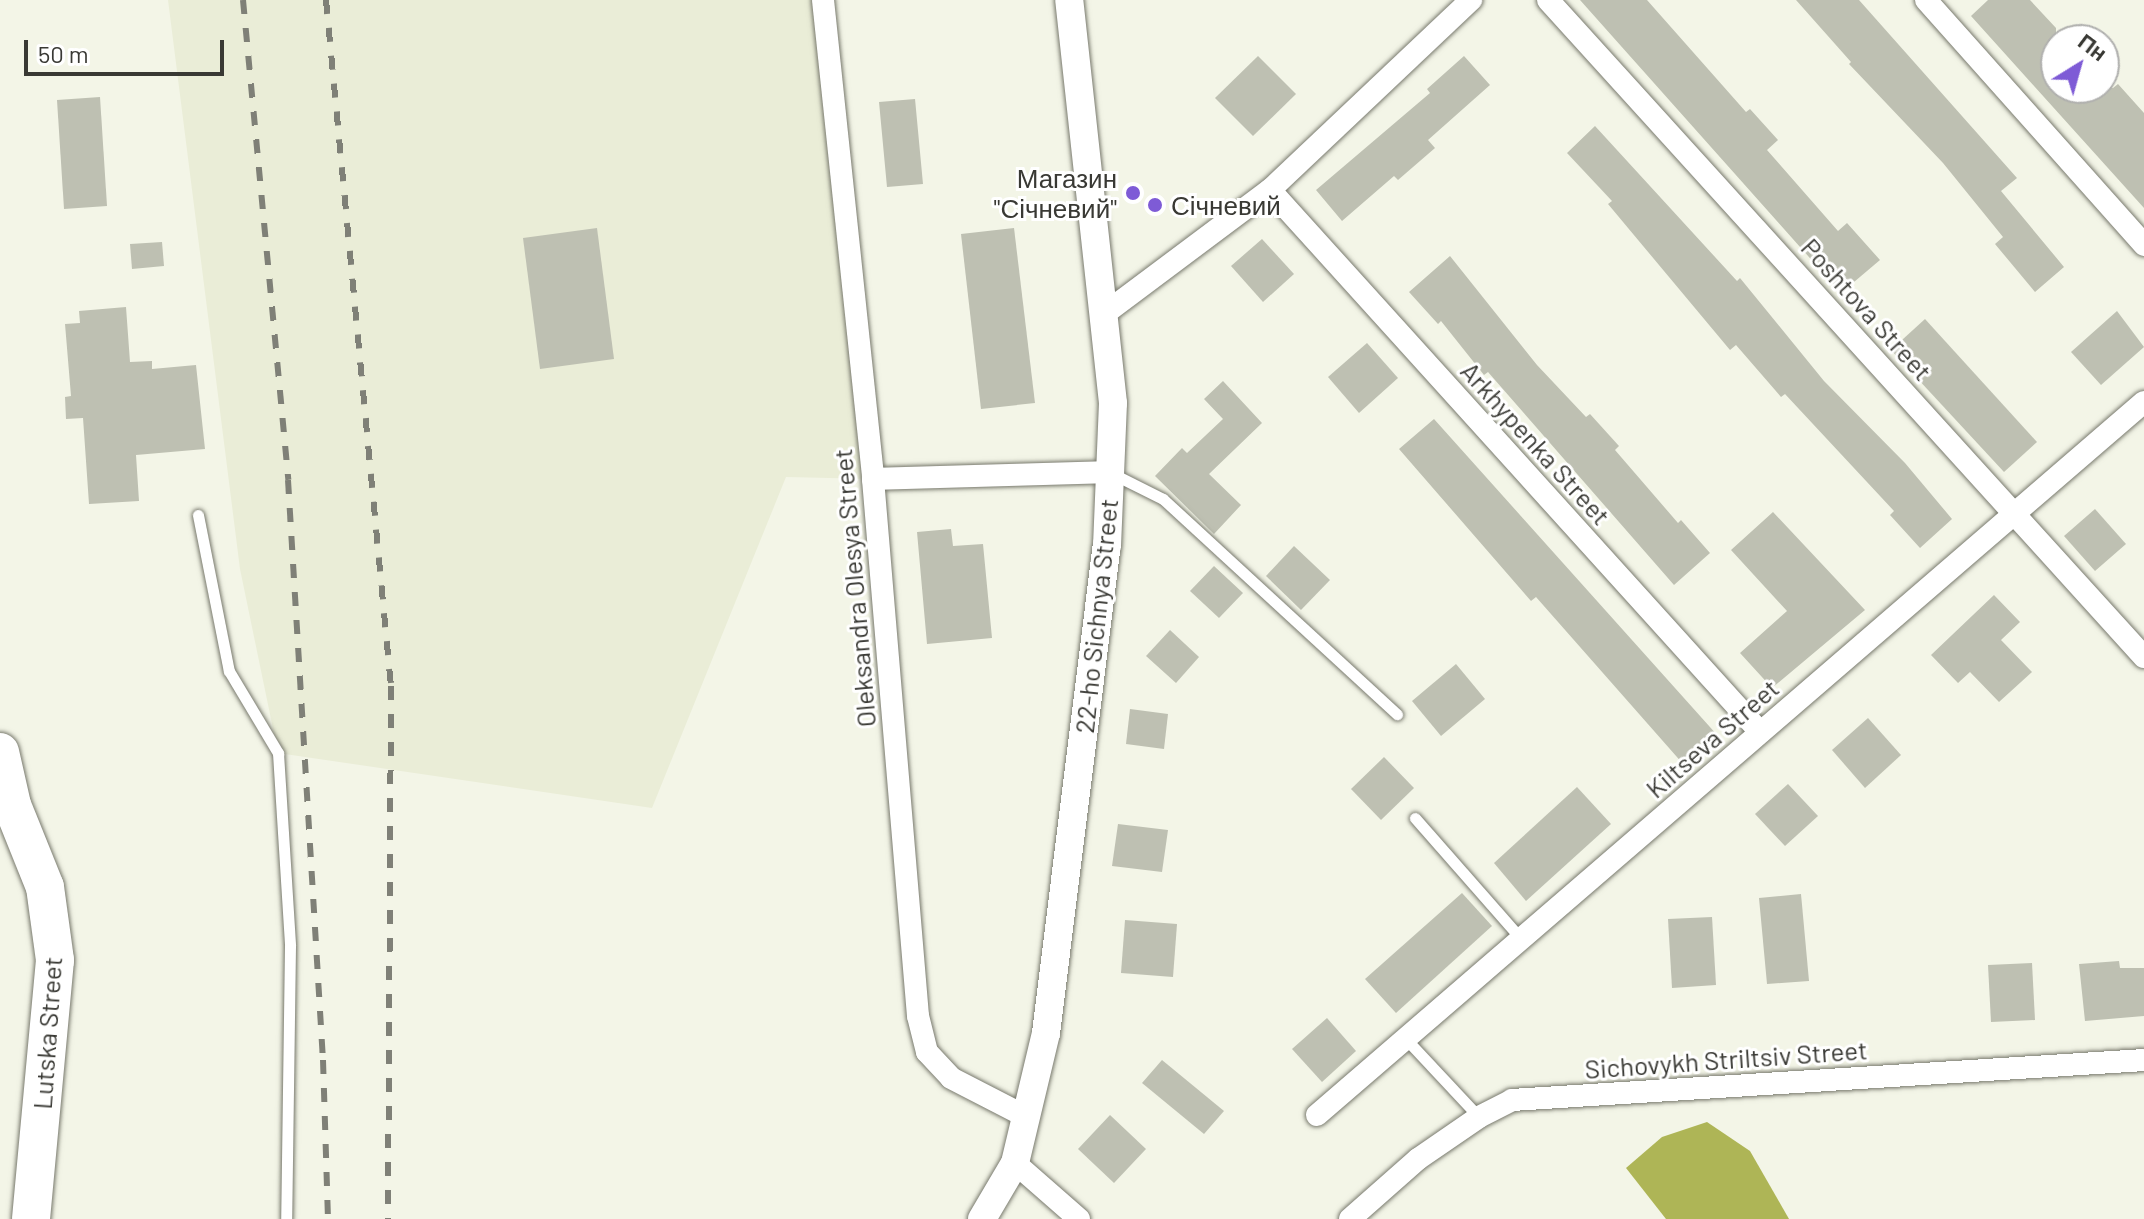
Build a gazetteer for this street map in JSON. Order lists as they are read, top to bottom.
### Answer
{
  "streets": {
    "highway": ["Lutska Street"],
    "street": [
      "Poshtova Street",
      "Arkhypenka Street",
      "Oleksandra Olesya Street",
      "22-ho Sichnya Street",
      "Kiltseva Street",
      "Sichovykh Striltsiv Street"
    ]
  },
  "crossings": [
    ["Poshtova Street", "Kiltseva Street"],
    ["Arkhypenka Street", "Kiltseva Street"],
    ["Oleksandra Olesya Street", "22-ho Sichnya Street"]
  ],
  "places": ["Магазин \"Січневий\"", "Січневий"],
  "scale_bar": "50 m",
  "north": "top right"
}
